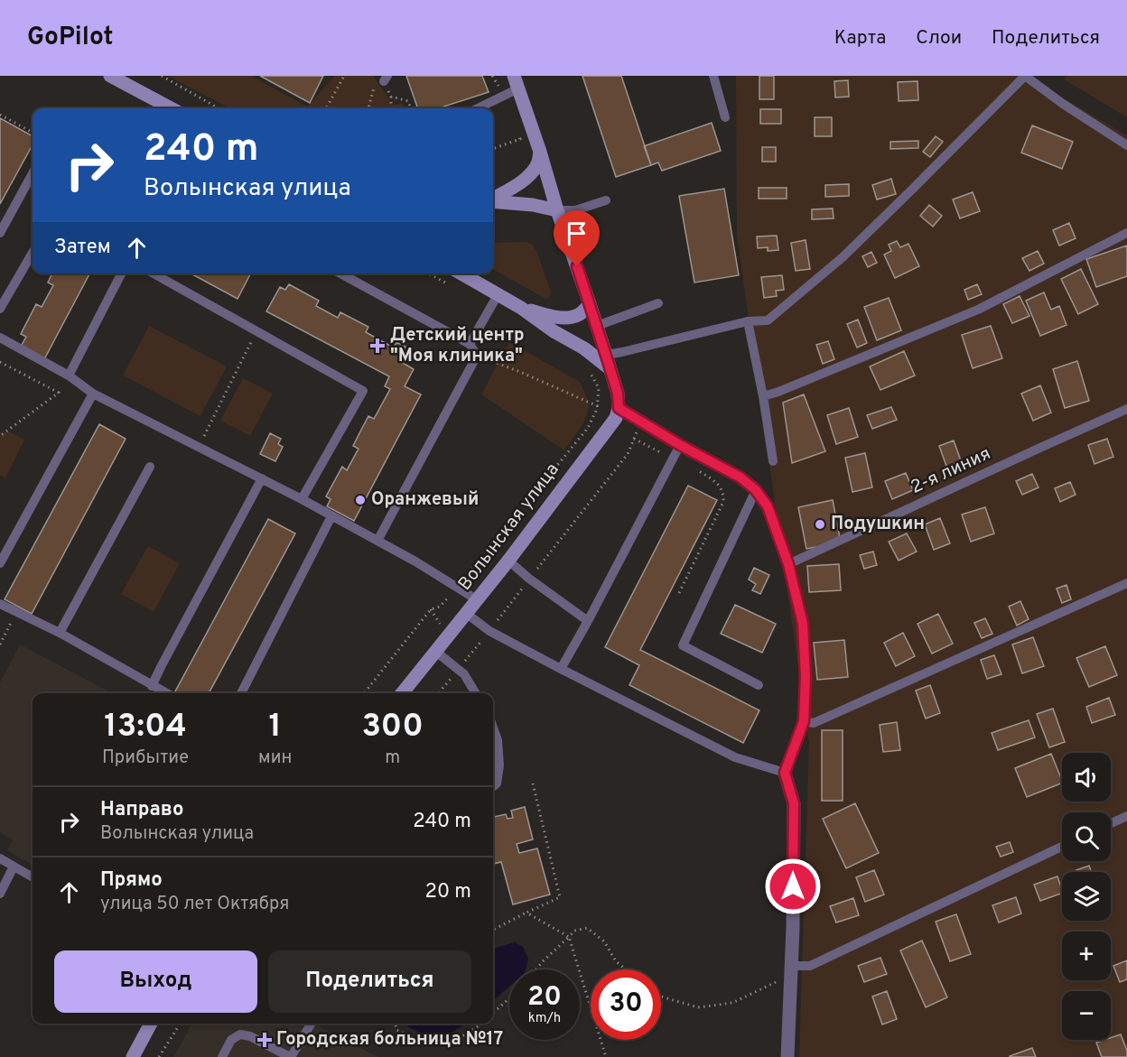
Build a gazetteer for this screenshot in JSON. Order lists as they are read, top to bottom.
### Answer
{
  "streets": {
    "street": ["Волынская улица"],
    "lane": ["2-я линия"]
  },
  "places": {
    "health": ["Детский центр \"Моя клиника\"", "Городская больница №17"],
    "other": ["Оранжевый", "Подушкин"]
  },
  "page": {
    "header": "GoPilot",
    "nav": ["Карта", "Слои", "Поделиться"],
    "turn": ["240 m", "Волынская улица"],
    "then": "Затем",
    "eta": [
      "13:04",
      "Прибытие",
      "1",
      "мин",
      "300",
      "m"
    ],
    "map_buttons": ["+", "−"],
    "list": [
      {
        "name": "Направо",
        "note": "Волынская улица",
        "value": "240 m"
      },
      {
        "name": "Прямо",
        "note": "улица 50 лет Октября",
        "value": "20 m"
      }
    ],
    "buttons": ["Выход", "Поделиться"],
    "speed": "20 km/h",
    "limit": "30"
  }
}
